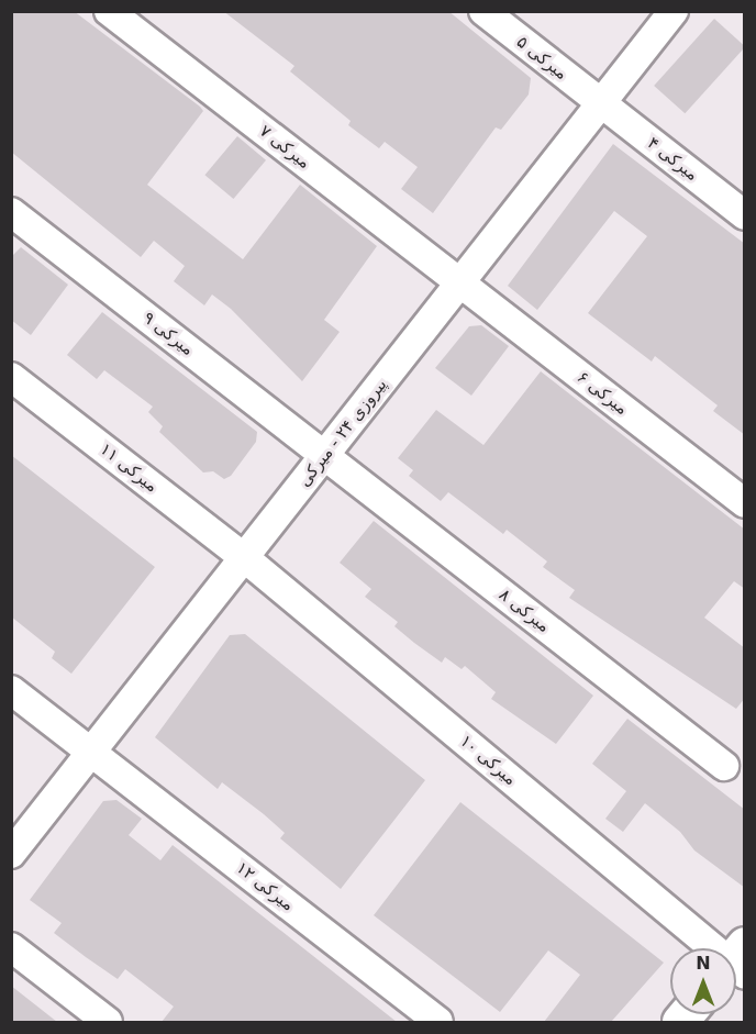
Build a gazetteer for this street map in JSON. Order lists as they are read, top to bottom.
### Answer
{
  "streets": {
    "street": [
      "میرکی ۵",
      "میرکی ۷",
      "میرکی ۴",
      "میرکی ۹",
      "میرکی ۶",
      "پیروزی ۲۴ - میرکی",
      "میرکی ۱۱",
      "میرکی ۸",
      "میرکی ۱۰",
      "میرکی ۱۲"
    ]
  },
  "crossings": [
    ["میرکی ۵", "میرکی ۴"],
    ["میرکی ۵", "پیروزی ۲۴ - میرکی"],
    ["میرکی ۷", "میرکی ۶"],
    ["میرکی ۷", "پیروزی ۲۴ - میرکی"],
    ["میرکی ۴", "پیروزی ۲۴ - میرکی"],
    ["میرکی ۹", "پیروزی ۲۴ - میرکی"],
    ["میرکی ۹", "میرکی ۸"],
    ["میرکی ۶", "پیروزی ۲۴ - میرکی"],
    ["پیروزی ۲۴ - میرکی", "میرکی ۱۱"],
    ["پیروزی ۲۴ - میرکی", "میرکی ۸"],
    ["پیروزی ۲۴ - میرکی", "میرکی ۱۰"],
    ["پیروزی ۲۴ - میرکی", "میرکی ۱۲"],
    ["میرکی ۱۱", "میرکی ۱۰"]
  ],
  "north": "top"
}
